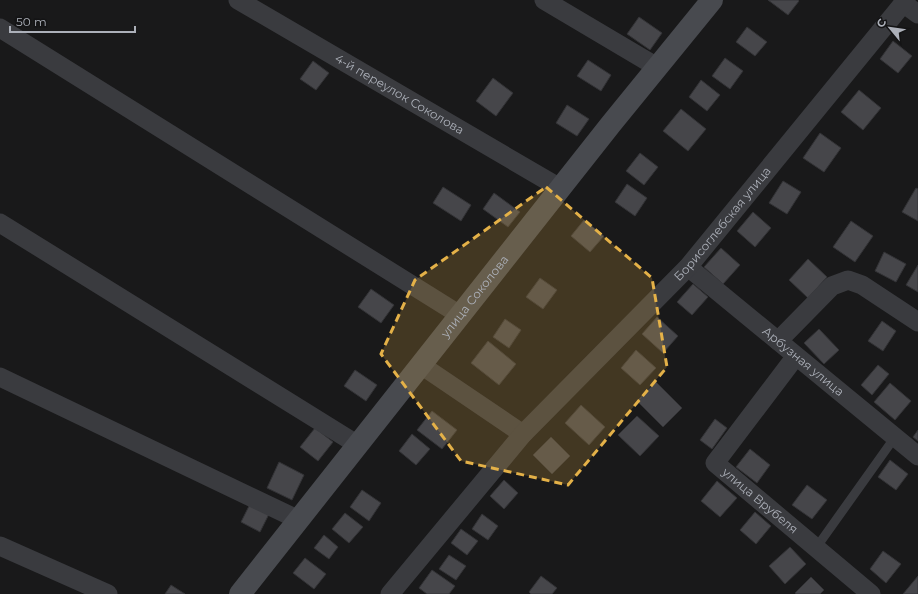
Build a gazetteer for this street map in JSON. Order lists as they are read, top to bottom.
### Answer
{
  "streets": {
    "main road": ["улица Соколова"],
    "street": [
      "4-й переулок Соколова",
      "Борисоглебская улица",
      "Арбузная улица",
      "улица Врубеля"
    ]
  },
  "crossings": [
    ["4-й переулок Соколова", "улица Соколова"],
    ["Борисоглебская улица", "Арбузная улица"],
    ["Арбузная улица", "улица Врубеля"]
  ],
  "scale_bar": "50 m",
  "north": "top left"
}
